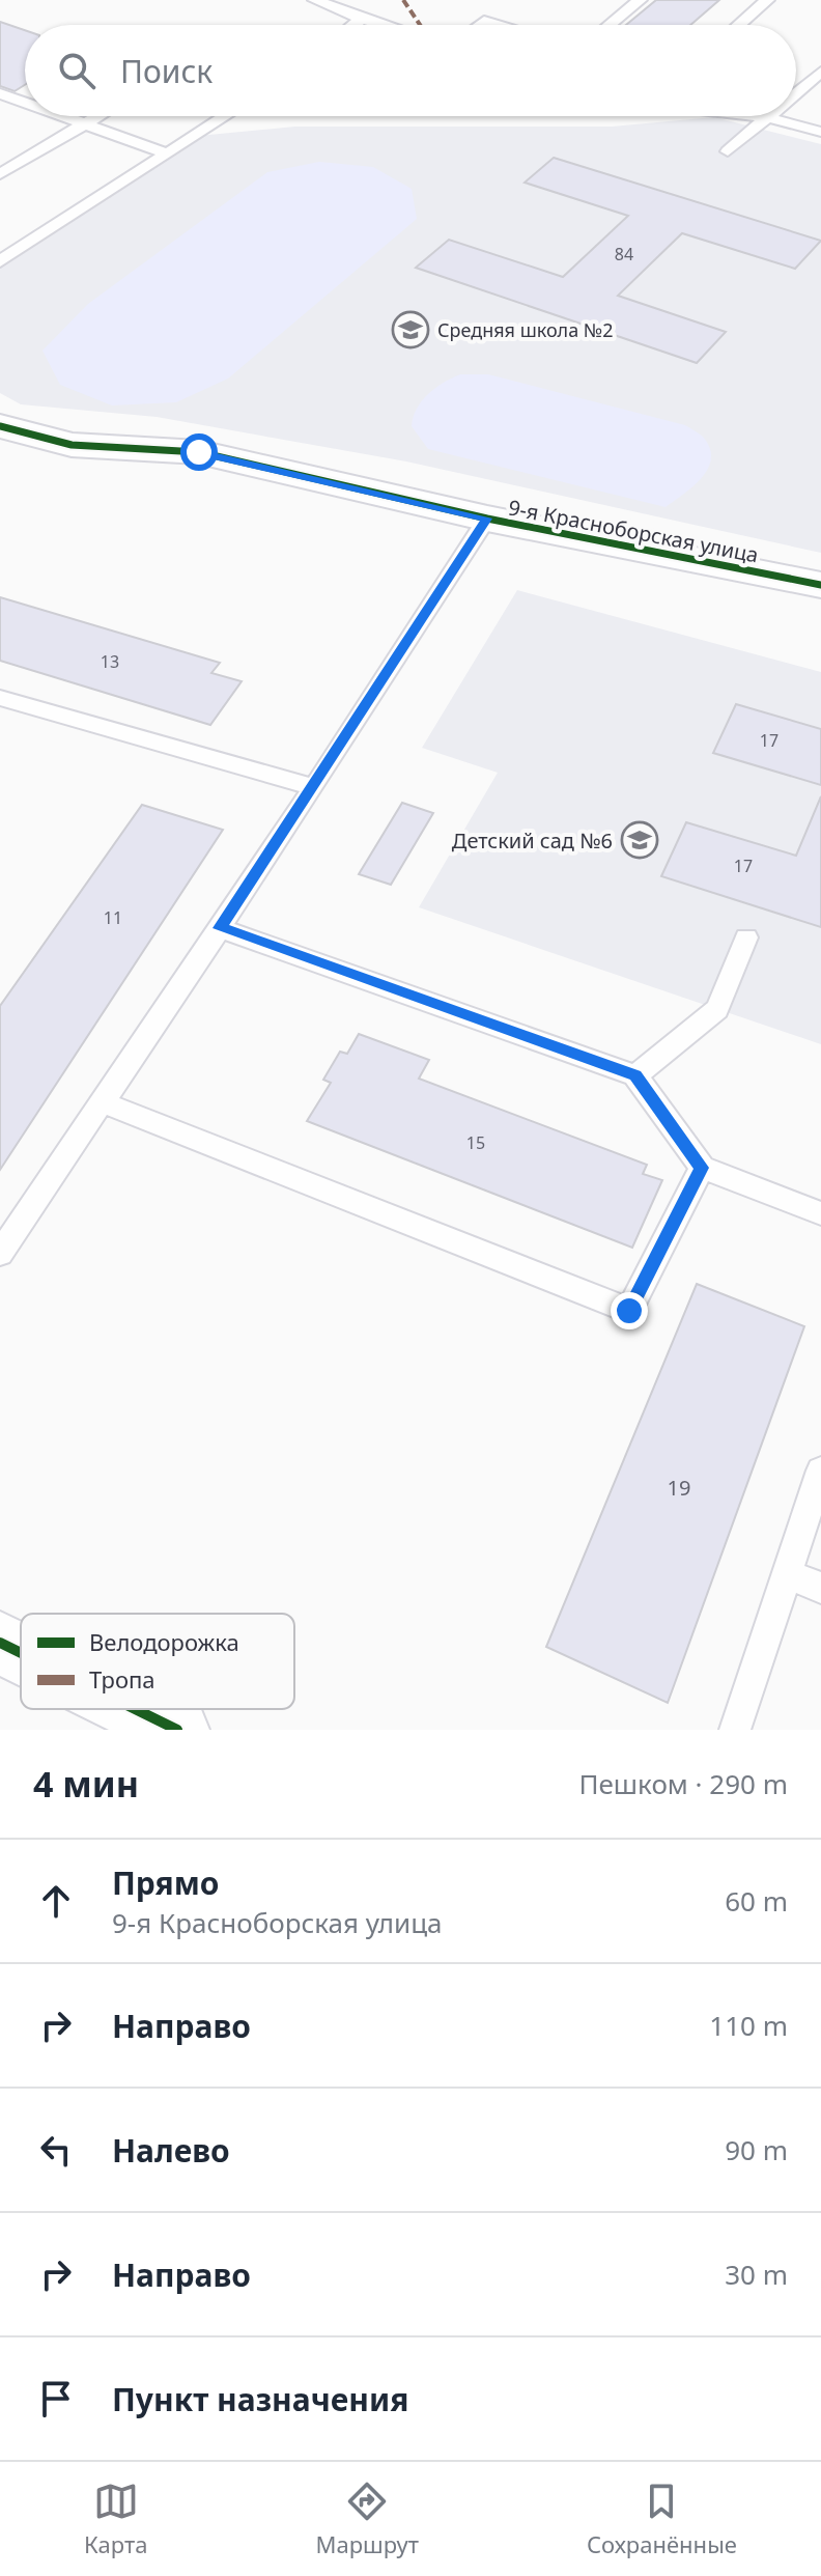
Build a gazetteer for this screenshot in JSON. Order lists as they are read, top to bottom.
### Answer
{
  "streets": {
    "street": ["9-я Красноборская улица"]
  },
  "places": {
    "school or university": ["Средняя школа №2", "Детский сад №6"]
  },
  "house_numbers": [
    "84",
    "13",
    "17",
    "17",
    "11",
    "15",
    "19"
  ],
  "legend": ["Велодорожка", "Тропа"],
  "page": {
    "search": "Поиск",
    "heading": ["4 мин", "Пешком · 290 m"],
    "list": [
      ["Прямо", "9-я Красноборская улица", "60 m"],
      ["Направо", "110 m"],
      ["Налево", "90 m"],
      ["Направо", "30 m"],
      "Пункт назначения"
    ],
    "nav": ["Карта", "Маршрут", "Сохранённые"]
  }
}
